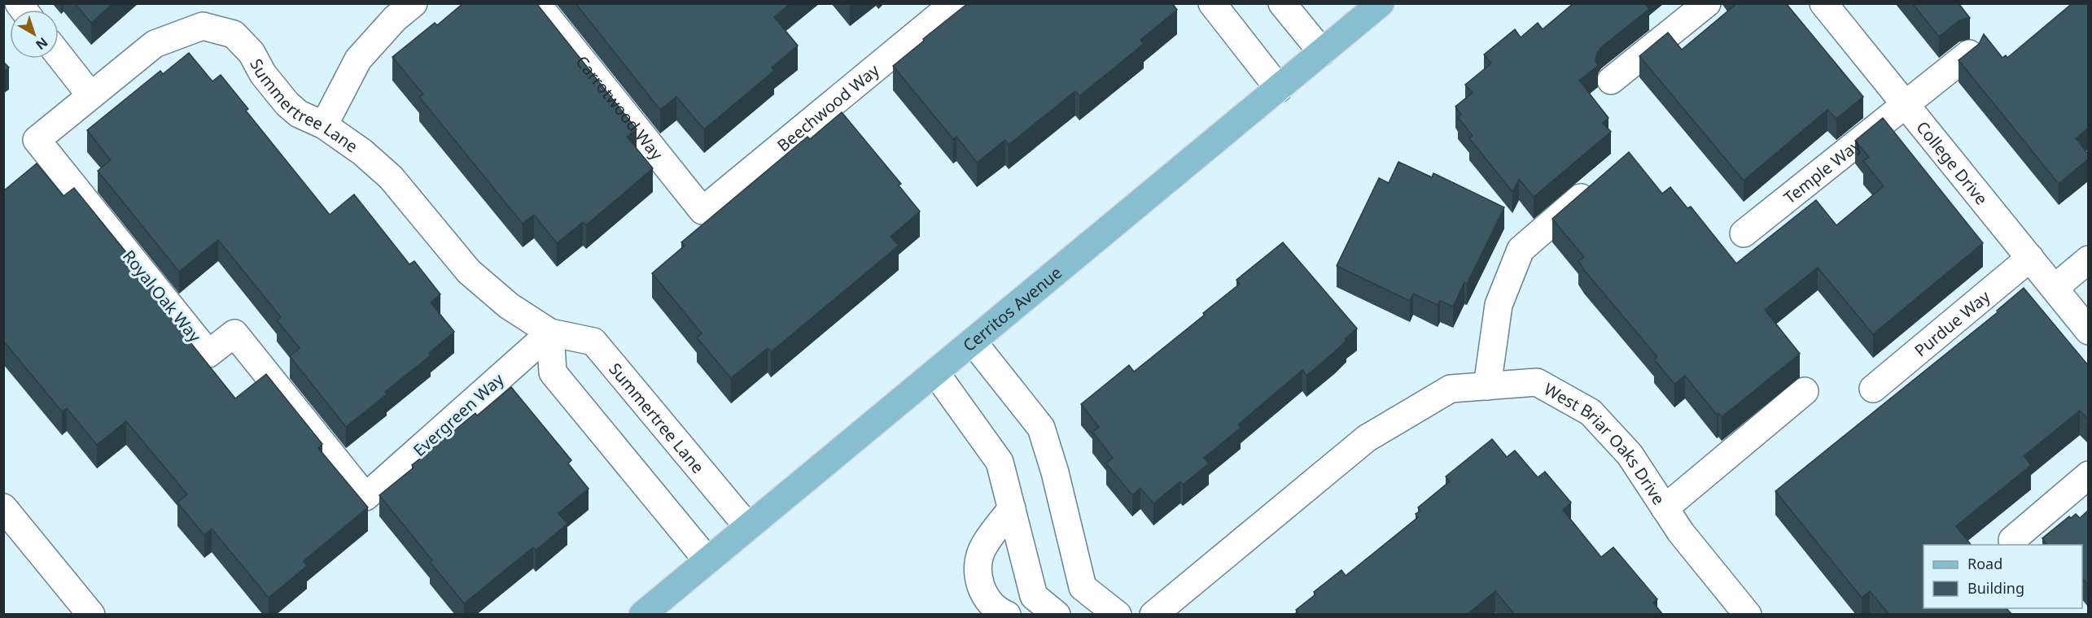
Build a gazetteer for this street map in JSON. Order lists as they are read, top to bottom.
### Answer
{
  "streets": {
    "main road": ["Cerritos Avenue"],
    "street": [
      "Summertree Lane",
      "Carrotwood Way",
      "Beechwood Way",
      "College Drive",
      "Temple Way",
      "Royal Oak Way",
      "Purdue Way",
      "Evergreen Way",
      "West Briar Oaks Drive"
    ]
  },
  "crossings": [
    ["Summertree Lane", "Royal Oak Way"],
    ["Summertree Lane", "Cerritos Avenue"],
    ["Summertree Lane", "Evergreen Way"],
    ["Carrotwood Way", "Beechwood Way"],
    ["College Drive", "Temple Way"],
    ["College Drive", "Purdue Way"],
    ["Royal Oak Way", "Evergreen Way"]
  ],
  "legend": ["Road", "Building"],
  "north": "bottom right"
}
